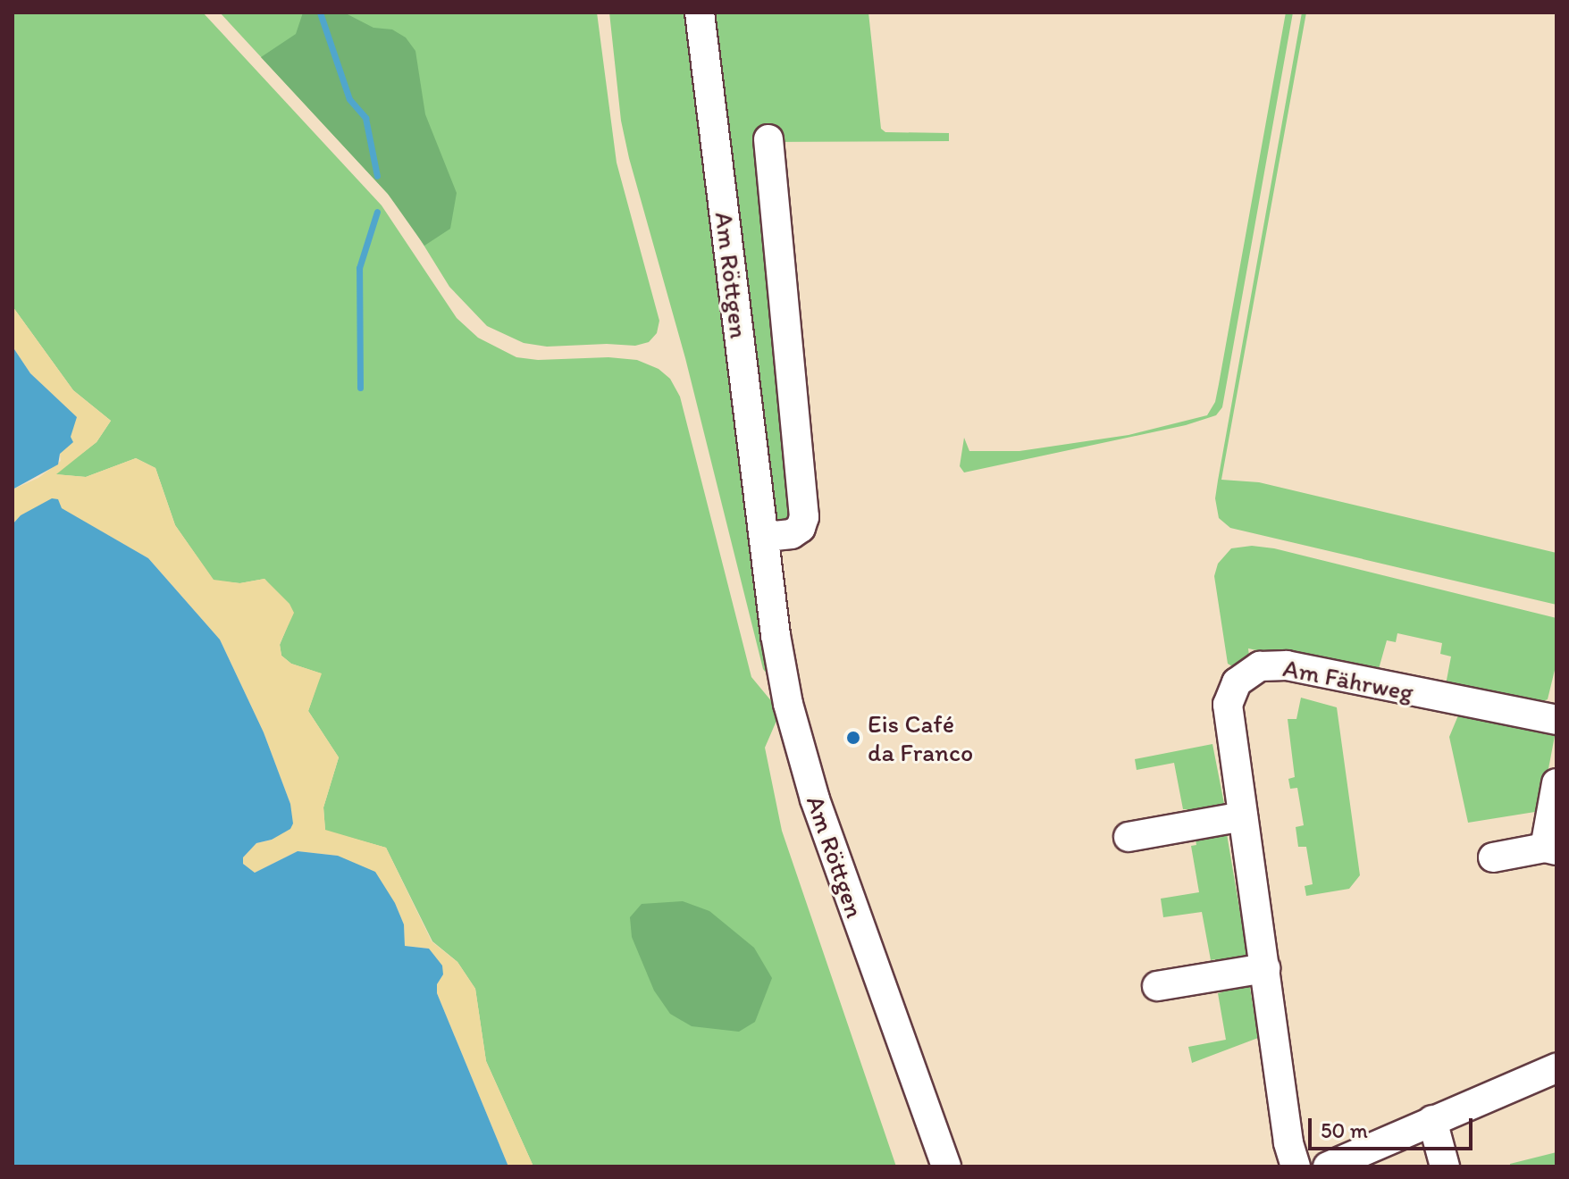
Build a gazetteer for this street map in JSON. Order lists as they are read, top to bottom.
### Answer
{
  "streets": {
    "street": ["Am Röttgen", "Am Fährweg"]
  },
  "places": ["Eis Café da Franco"],
  "scale_bar": "50 m"
}
